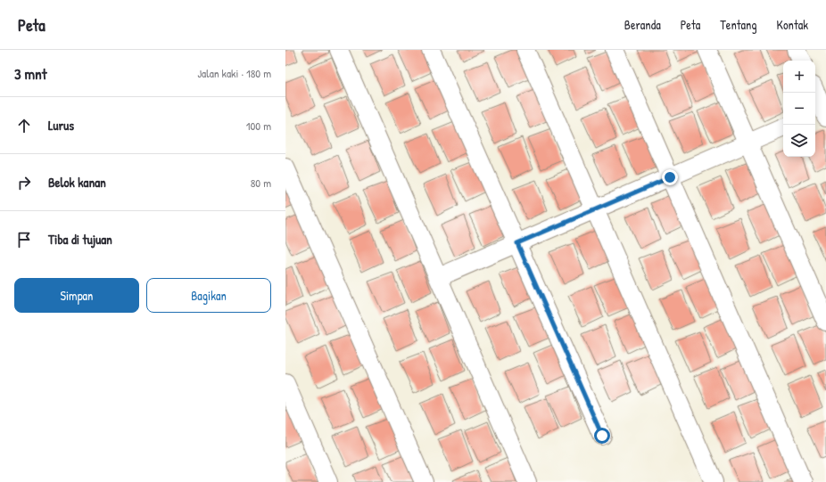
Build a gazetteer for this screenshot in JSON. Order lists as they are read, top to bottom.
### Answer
{
  "page": {
    "header": "Peta",
    "nav": [
      "Beranda",
      "Peta",
      "Tentang",
      "Kontak"
    ],
    "heading": ["3 mnt", "Jalan kaki · 180 m"],
    "map_buttons": ["+", "−"],
    "list": [
      ["Lurus", "100 m"],
      ["Belok kanan", "80 m"],
      "Tiba di tujuan"
    ],
    "buttons": ["Simpan", "Bagikan"]
  }
}
